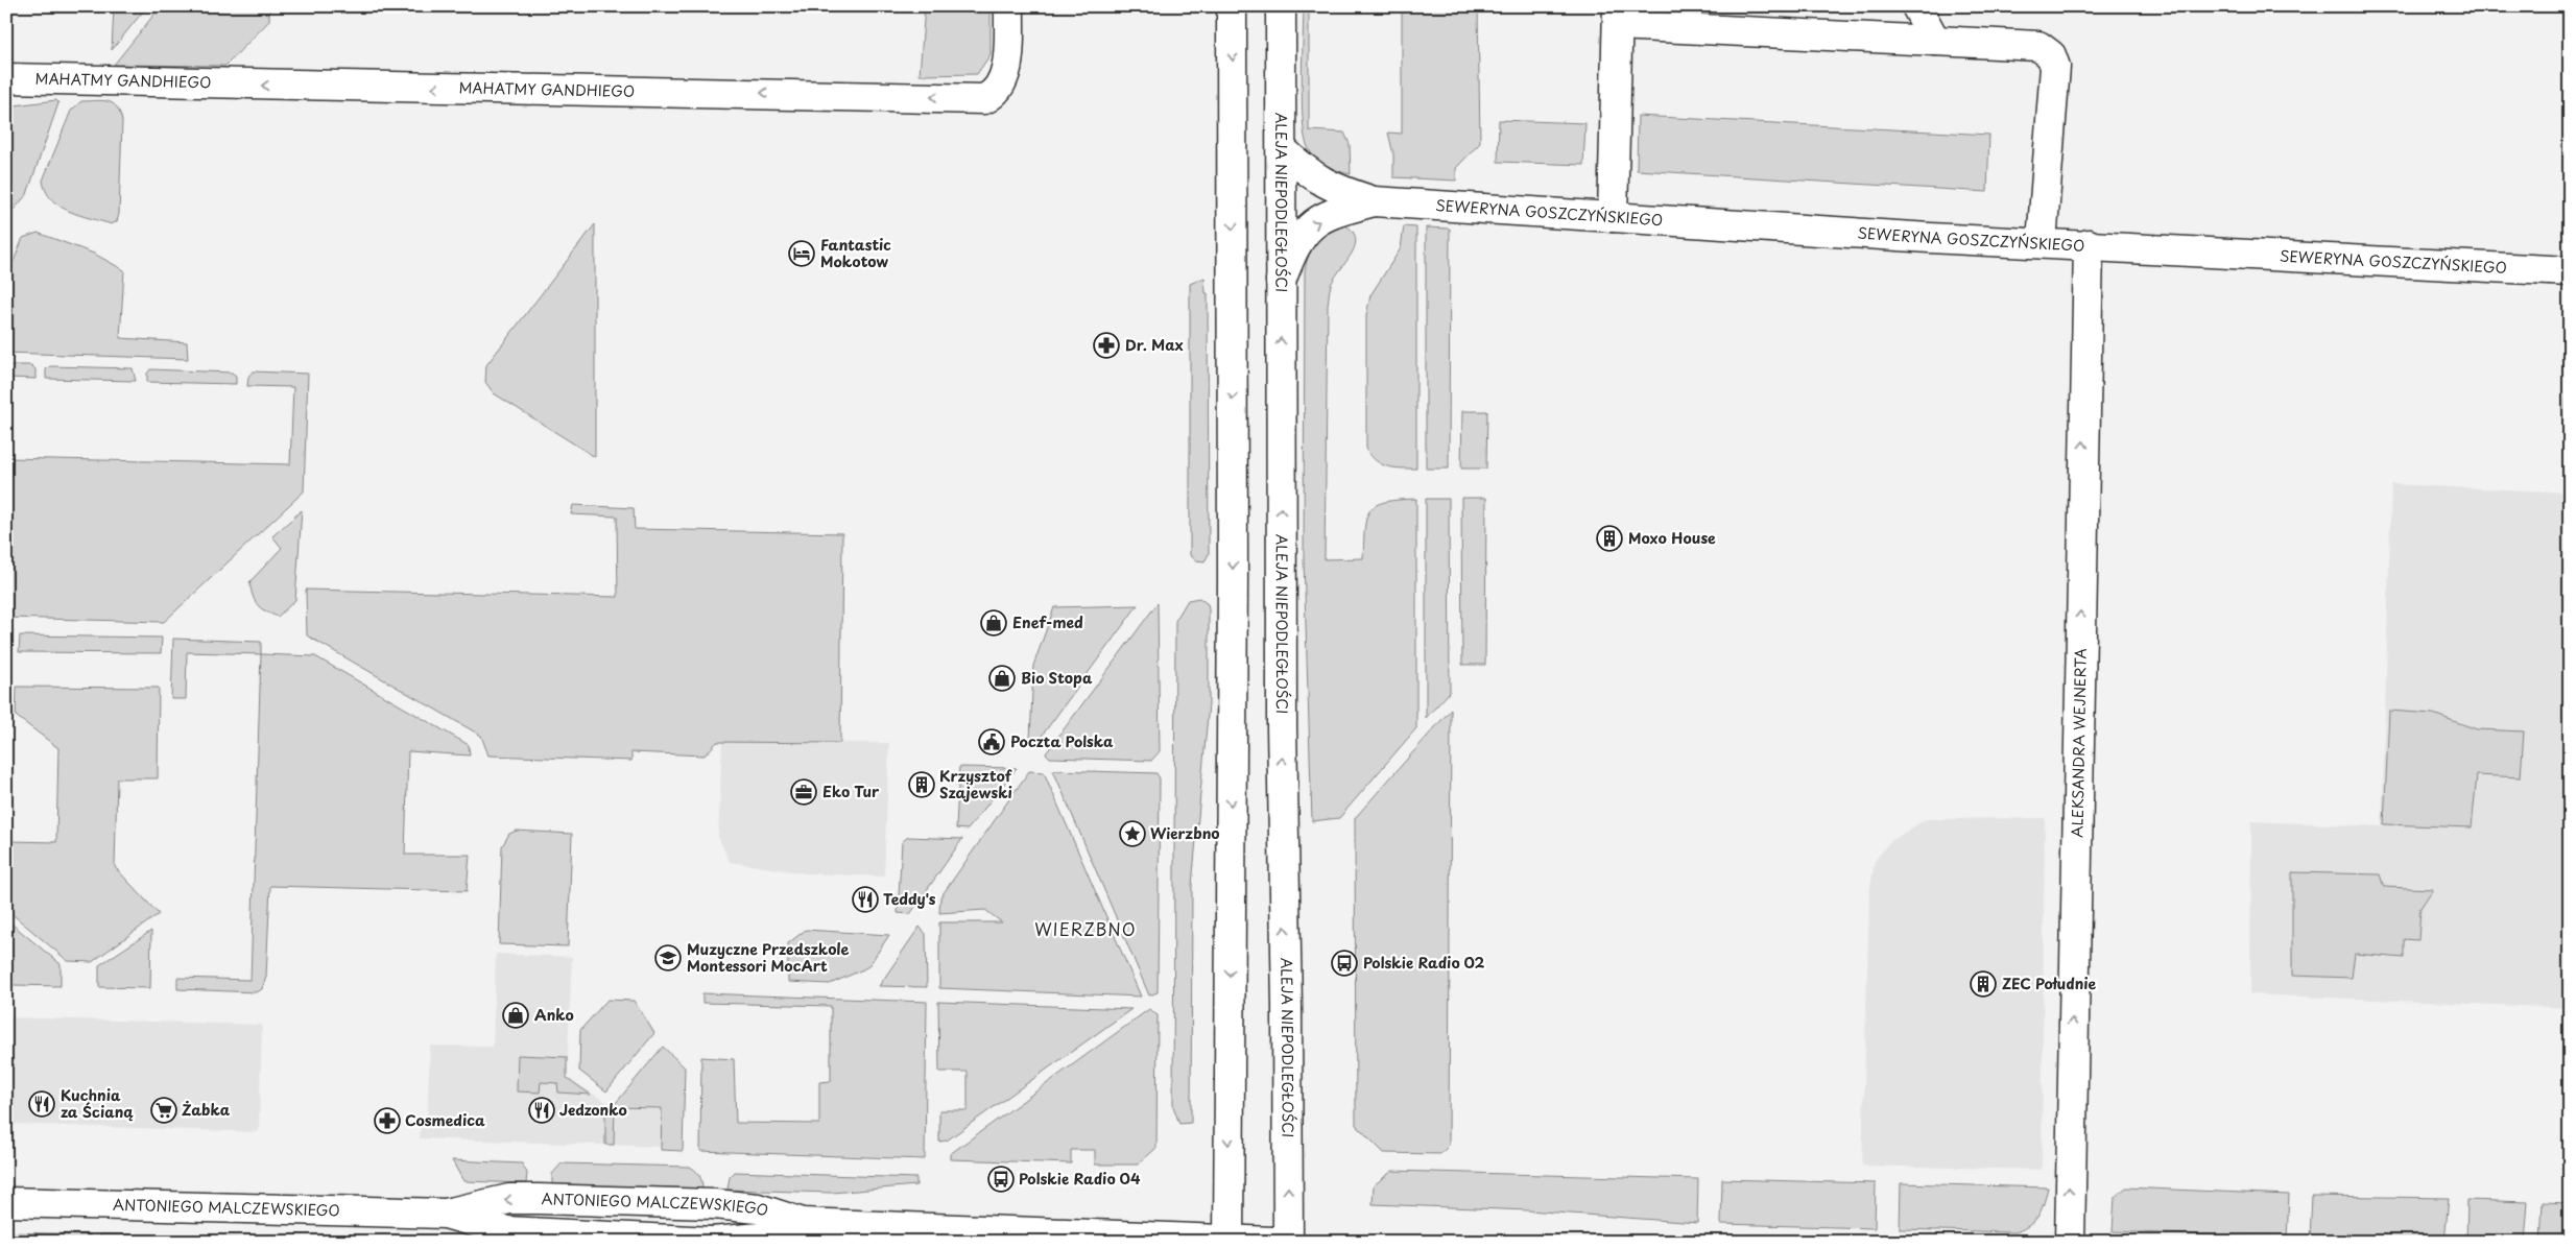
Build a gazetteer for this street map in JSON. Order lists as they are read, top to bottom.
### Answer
{
  "streets": {
    "street": [
      "MAHATMY GANDHIEGO",
      "ALEJA NIEPODLEGŁOŚCI",
      "SEWERYNA GOSZCZYŃSKIEGO",
      "ALEKSANDRA WEJNERTA",
      "ANTONIEGO MALCZEWSKIEGO"
    ]
  },
  "crossings": [
    ["ALEJA NIEPODLEGŁOŚCI", "SEWERYNA GOSZCZYŃSKIEGO"],
    ["SEWERYNA GOSZCZYŃSKIEGO", "ALEKSANDRA WEJNERTA"]
  ],
  "one_way": ["MAHATMY GANDHIEGO", "ALEKSANDRA WEJNERTA"],
  "districts": ["WIERZBNO"],
  "places": {
    "hotel": ["Fantastic Mokotow"],
    "pharmacy": ["Dr. Max", "Cosmedica"],
    "building": ["Moxo House", "Krzysztof Szajewski", "ZEC Południe"],
    "shop": ["Enef-med", "Bio Stopa", "Anko"],
    "public building": ["Poczta Polska"],
    "office": ["Eko Tur"],
    "place": ["Wierzbno"],
    "restaurant": ["Teddy's", "Kuchnia za Ścianą", "Jedzonko"],
    "school or university": ["Muzyczne Przedszkole Montessori MocArt"],
    "bus stop": ["Polskie Radio 02", "Polskie Radio 04"],
    "supermarket": ["Żabka"]
  }
}
